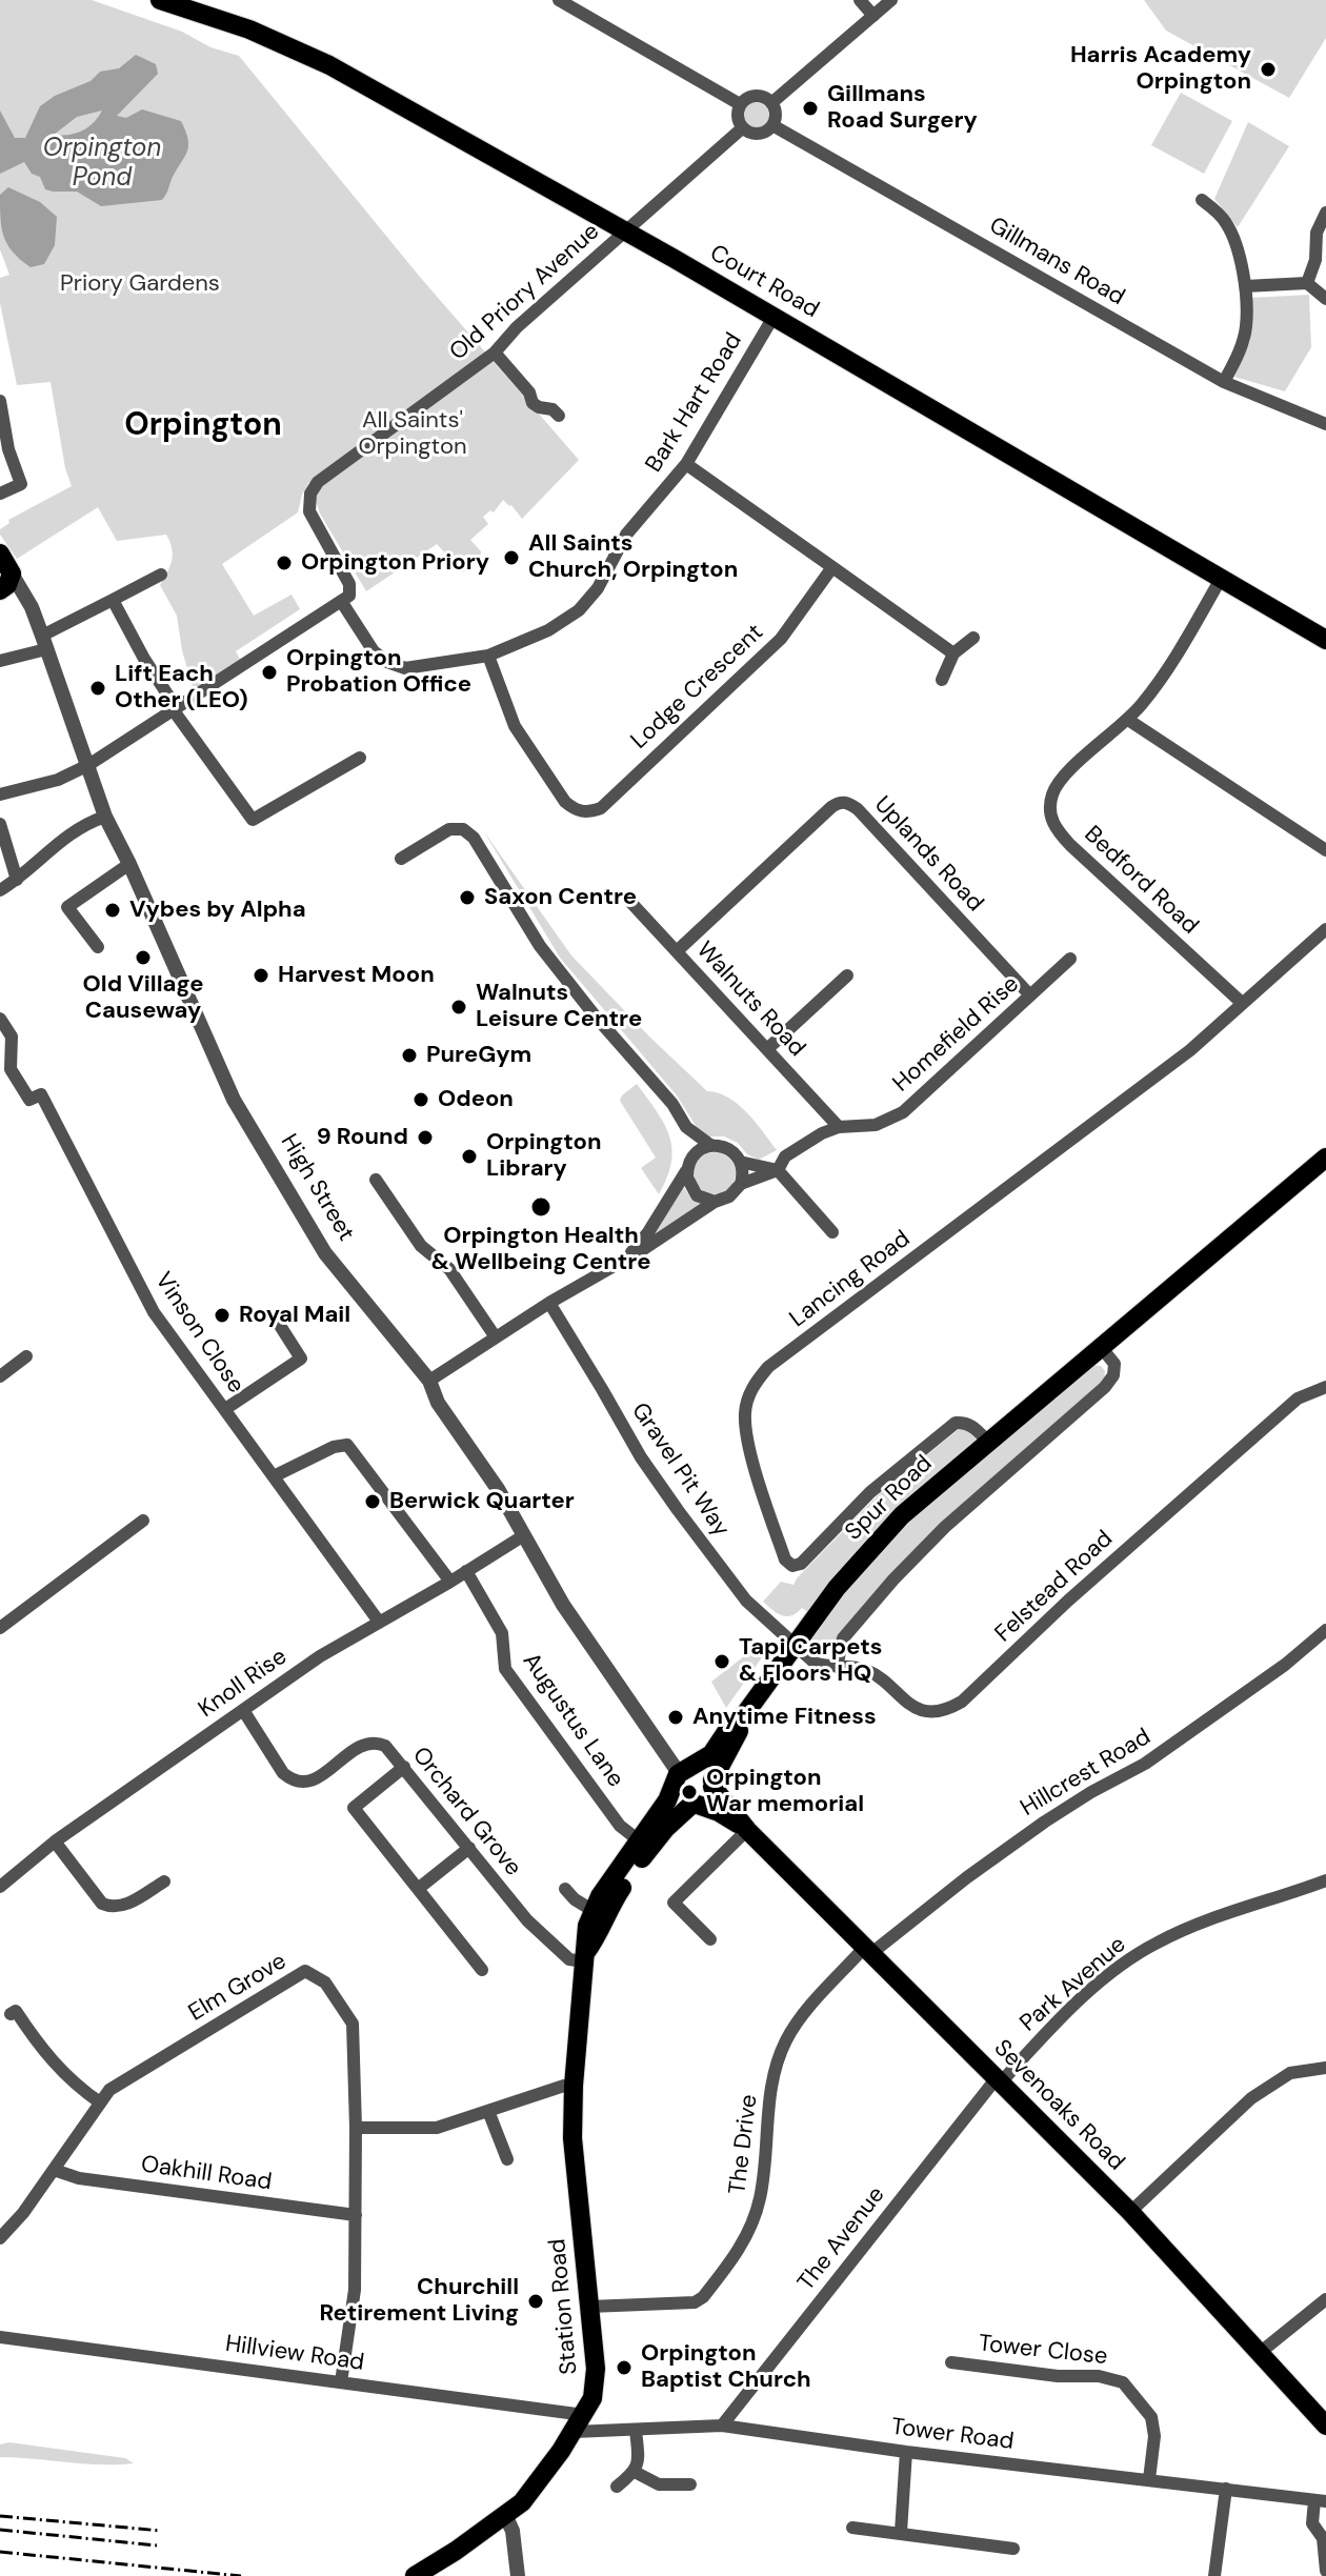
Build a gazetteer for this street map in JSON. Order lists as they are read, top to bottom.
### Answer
{
  "streets": {
    "main road": [
      "Court Road",
      "High Street",
      "Spur Road",
      "Sevenoaks Road",
      "Station Road"
    ],
    "street": [
      "Gillmans Road",
      "Old Priory Avenue",
      "Bark Hart Road",
      "Lodge Crescent",
      "Uplands Road",
      "Bedford Road",
      "Walnuts Road",
      "Homefield Rise",
      "Lancing Road",
      "Vinson Close",
      "Gravel Pit Way",
      "Felstead Road",
      "Knoll Rise",
      "Augustus Lane",
      "Hillcrest Road",
      "Orchard Grove",
      "Park Avenue",
      "Elm Grove",
      "The Drive",
      "Oakhill Road",
      "The Avenue",
      "Tower Close",
      "Hillview Road",
      "Tower Road"
    ]
  },
  "crossings": [
    ["Gillmans Road", "Old Priory Avenue"],
    ["Court Road", "Old Priory Avenue"],
    ["Court Road", "Bark Hart Road"],
    ["Court Road", "Bedford Road"],
    ["Old Priory Avenue", "Bark Hart Road"],
    ["Bark Hart Road", "Lodge Crescent"],
    ["Uplands Road", "Walnuts Road"],
    ["Uplands Road", "Homefield Rise"],
    ["Bedford Road", "Lancing Road"],
    ["Walnuts Road", "Homefield Rise"],
    ["Homefield Rise", "High Street"],
    ["Homefield Rise", "Gravel Pit Way"],
    ["High Street", "Spur Road"],
    ["High Street", "Knoll Rise"],
    ["High Street", "Sevenoaks Road"],
    ["High Street", "Station Road"],
    ["Lancing Road", "Spur Road"],
    ["Vinson Close", "Knoll Rise"],
    ["Gravel Pit Way", "Spur Road"],
    ["Gravel Pit Way", "Felstead Road"],
    ["Spur Road", "Felstead Road"],
    ["Spur Road", "Sevenoaks Road"],
    ["Spur Road", "Station Road"],
    ["Knoll Rise", "Augustus Lane"],
    ["Knoll Rise", "Orchard Grove"],
    ["Augustus Lane", "Station Road"],
    ["Hillcrest Road", "Sevenoaks Road"],
    ["Hillcrest Road", "The Drive"],
    ["Orchard Grove", "Station Road"],
    ["Park Avenue", "Sevenoaks Road"],
    ["Park Avenue", "The Avenue"],
    ["Elm Grove", "Oakhill Road"],
    ["Elm Grove", "Hillview Road"],
    ["Sevenoaks Road", "The Drive"],
    ["Sevenoaks Road", "The Avenue"],
    ["Sevenoaks Road", "Station Road"],
    ["The Drive", "Station Road"],
    ["The Avenue", "Tower Road"],
    ["Station Road", "Hillview Road"],
    ["Station Road", "Tower Road"],
    ["Tower Close", "Tower Road"],
    ["Hillview Road", "Tower Road"]
  ],
  "districts": ["Orpington"],
  "water": ["Orpington Pond"],
  "parks": ["Priory Gardens", "All Saints' Orpington"],
  "places": [
    "Harris Academy Orpington",
    "Gillmans Road Surgery",
    "All Saints Church, Orpington",
    "Orpington Priory",
    "Orpington Probation Office",
    "Lift Each Other (LEO)",
    "Saxon Centre",
    "Vybes by Alpha",
    "Old Village Causeway",
    "Harvest Moon",
    "Walnuts Leisure Centre",
    "PureGym",
    "Odeon",
    "9 Round",
    "Orpington Library",
    "Orpington Health & Wellbeing Centre",
    "Royal Mail",
    "Berwick Quarter",
    "Tapi Carpets & Floors HQ",
    "Anytime Fitness",
    "Orpington War memorial",
    "Churchill Retirement Living",
    "Orpington Baptist Church"
  ]
}
